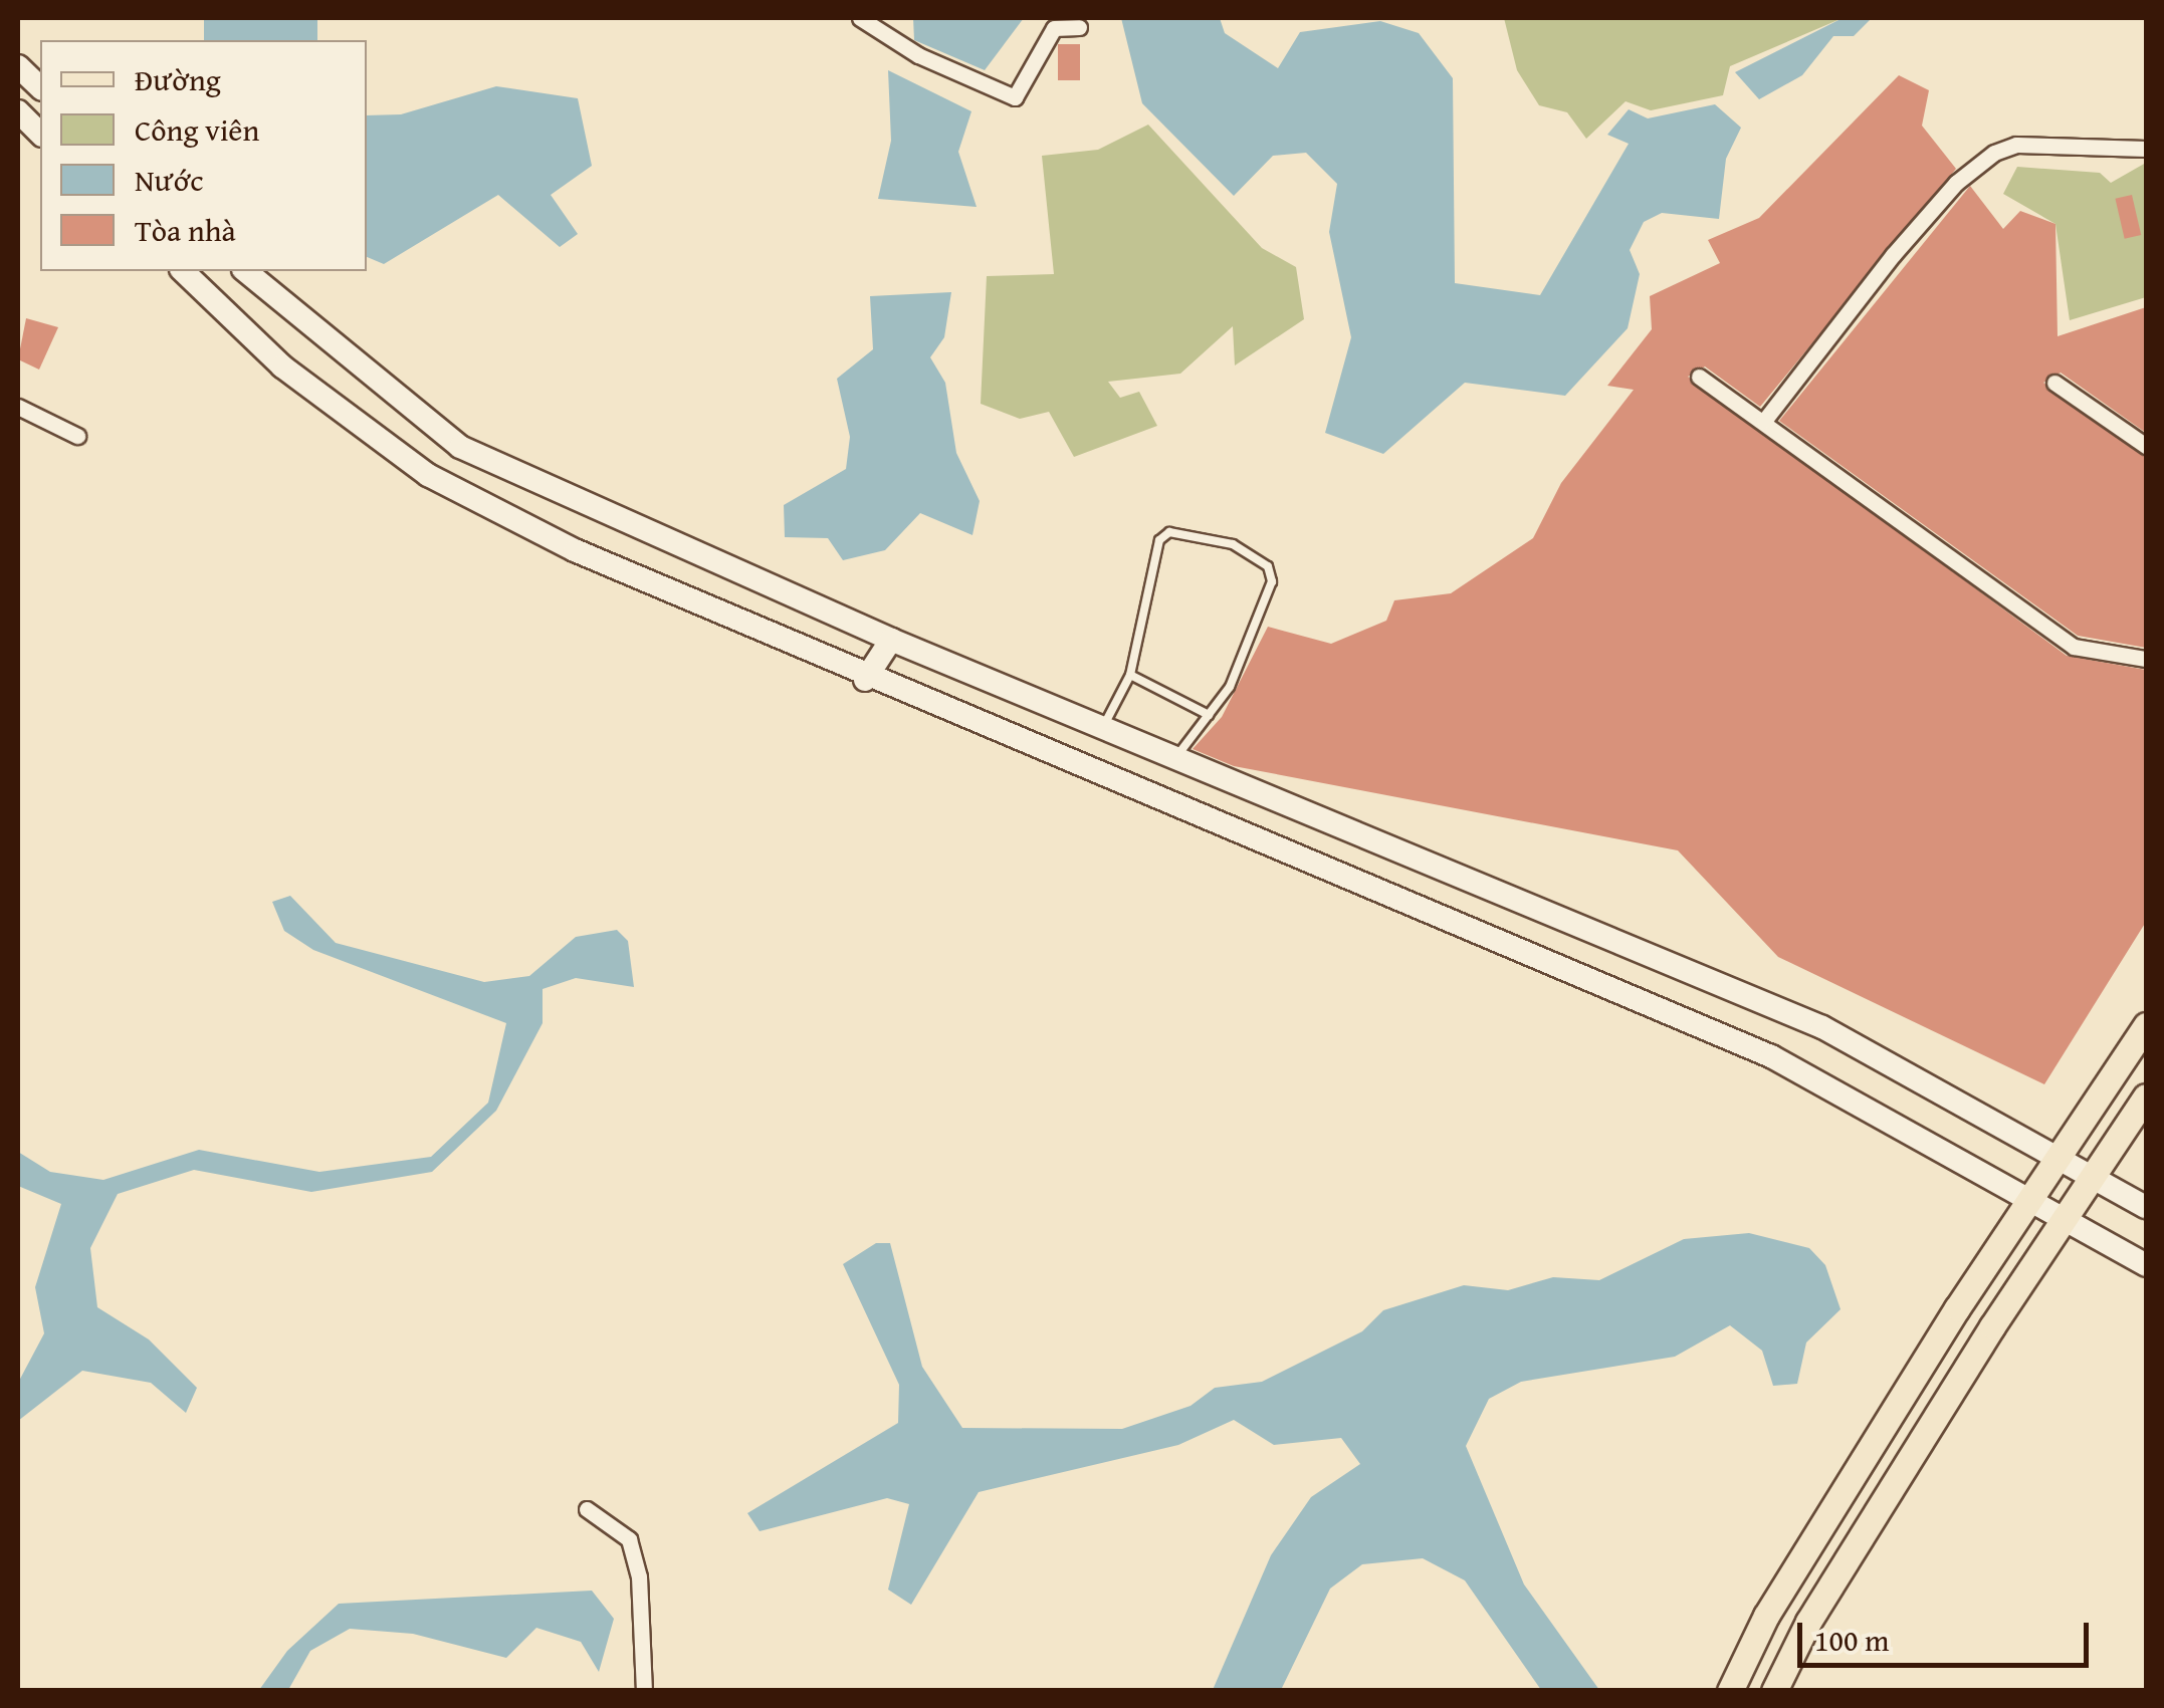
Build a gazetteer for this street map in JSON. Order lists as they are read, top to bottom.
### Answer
{
  "legend": [
    "Đường",
    "Công viên",
    "Nước",
    "Tòa nhà"
  ],
  "scale_bar": "100 m"
}
